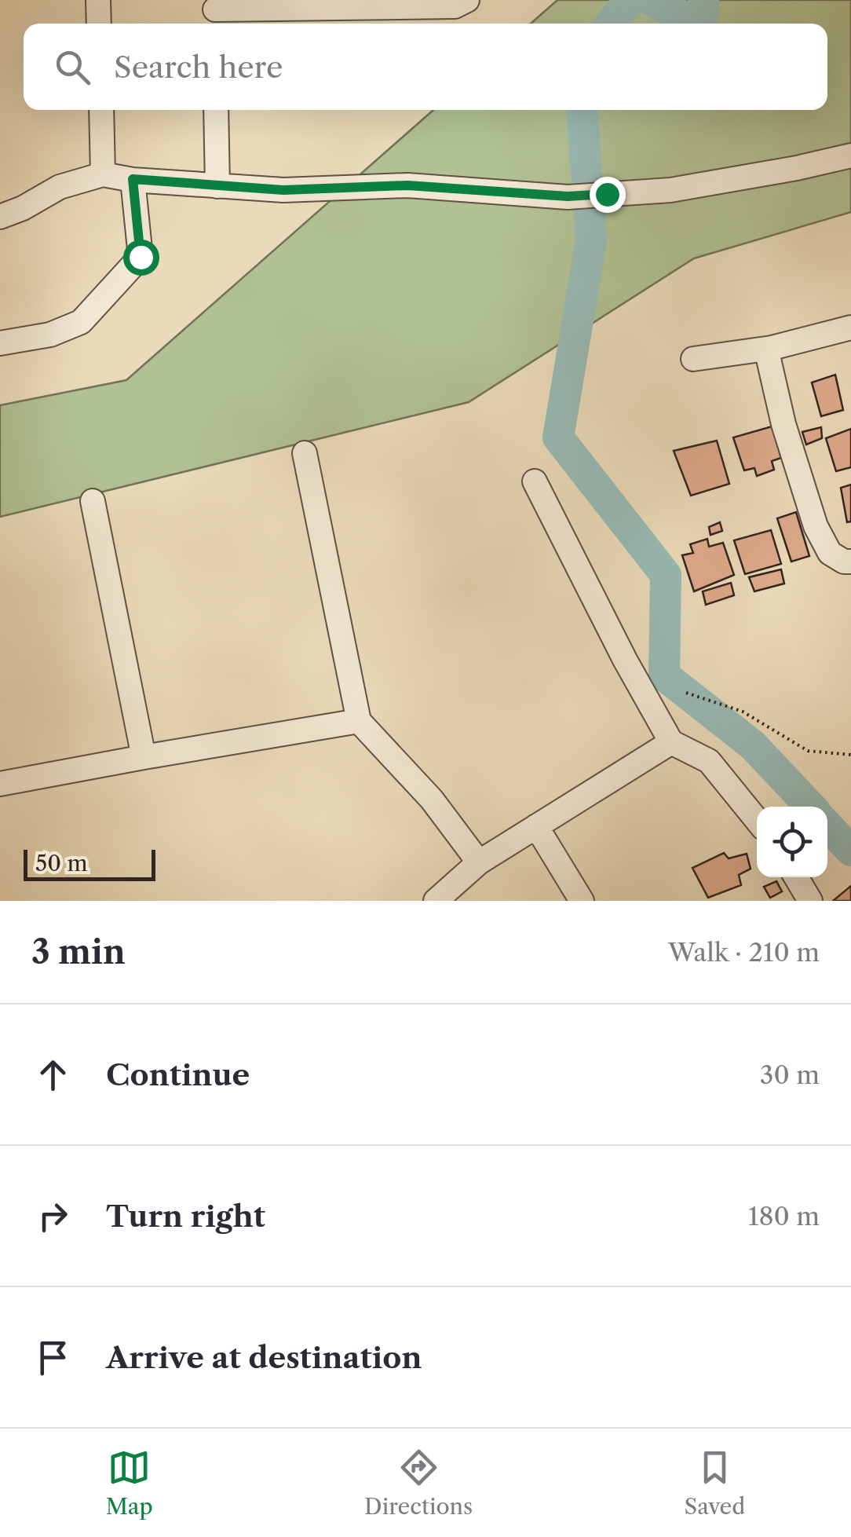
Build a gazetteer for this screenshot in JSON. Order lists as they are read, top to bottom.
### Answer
{
  "scale_bar": "50 m",
  "page": {
    "search": "Search here",
    "scale": "50 m",
    "heading": ["3 min", "Walk · 210 m"],
    "list": [
      ["Continue", "30 m"],
      ["Turn right", "180 m"],
      "Arrive at destination"
    ],
    "nav": ["Map", "Directions", "Saved"]
  }
}
